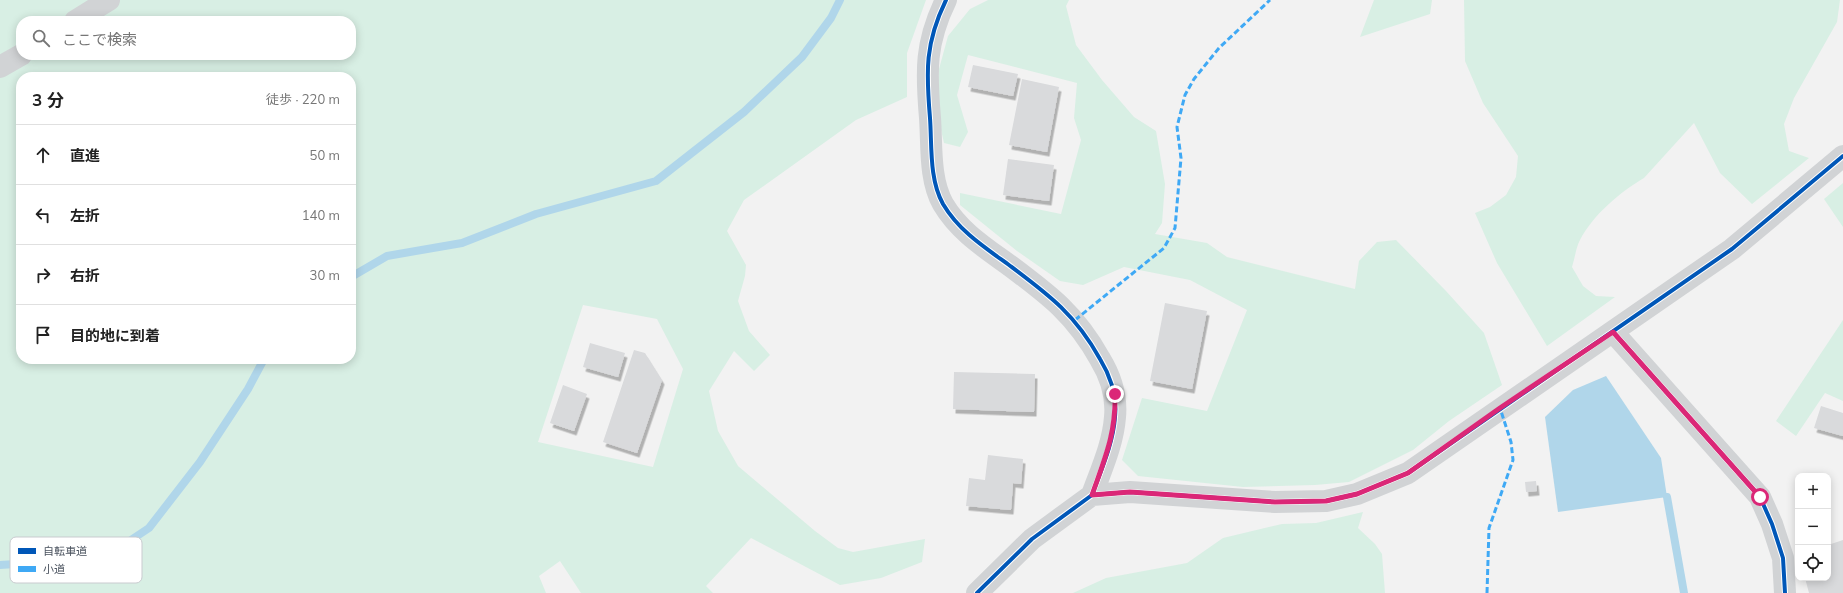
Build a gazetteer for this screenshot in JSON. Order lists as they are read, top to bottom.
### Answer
{
  "legend": ["自転車道", "小道"],
  "page": {
    "search": "ここで検索",
    "heading": ["3 分", "徒歩 · 220 m"],
    "list": [
      ["直進", "50 m"],
      ["左折", "140 m"],
      ["右折", "30 m"],
      "目的地に到着"
    ],
    "map_buttons": ["+", "−"]
  }
}
